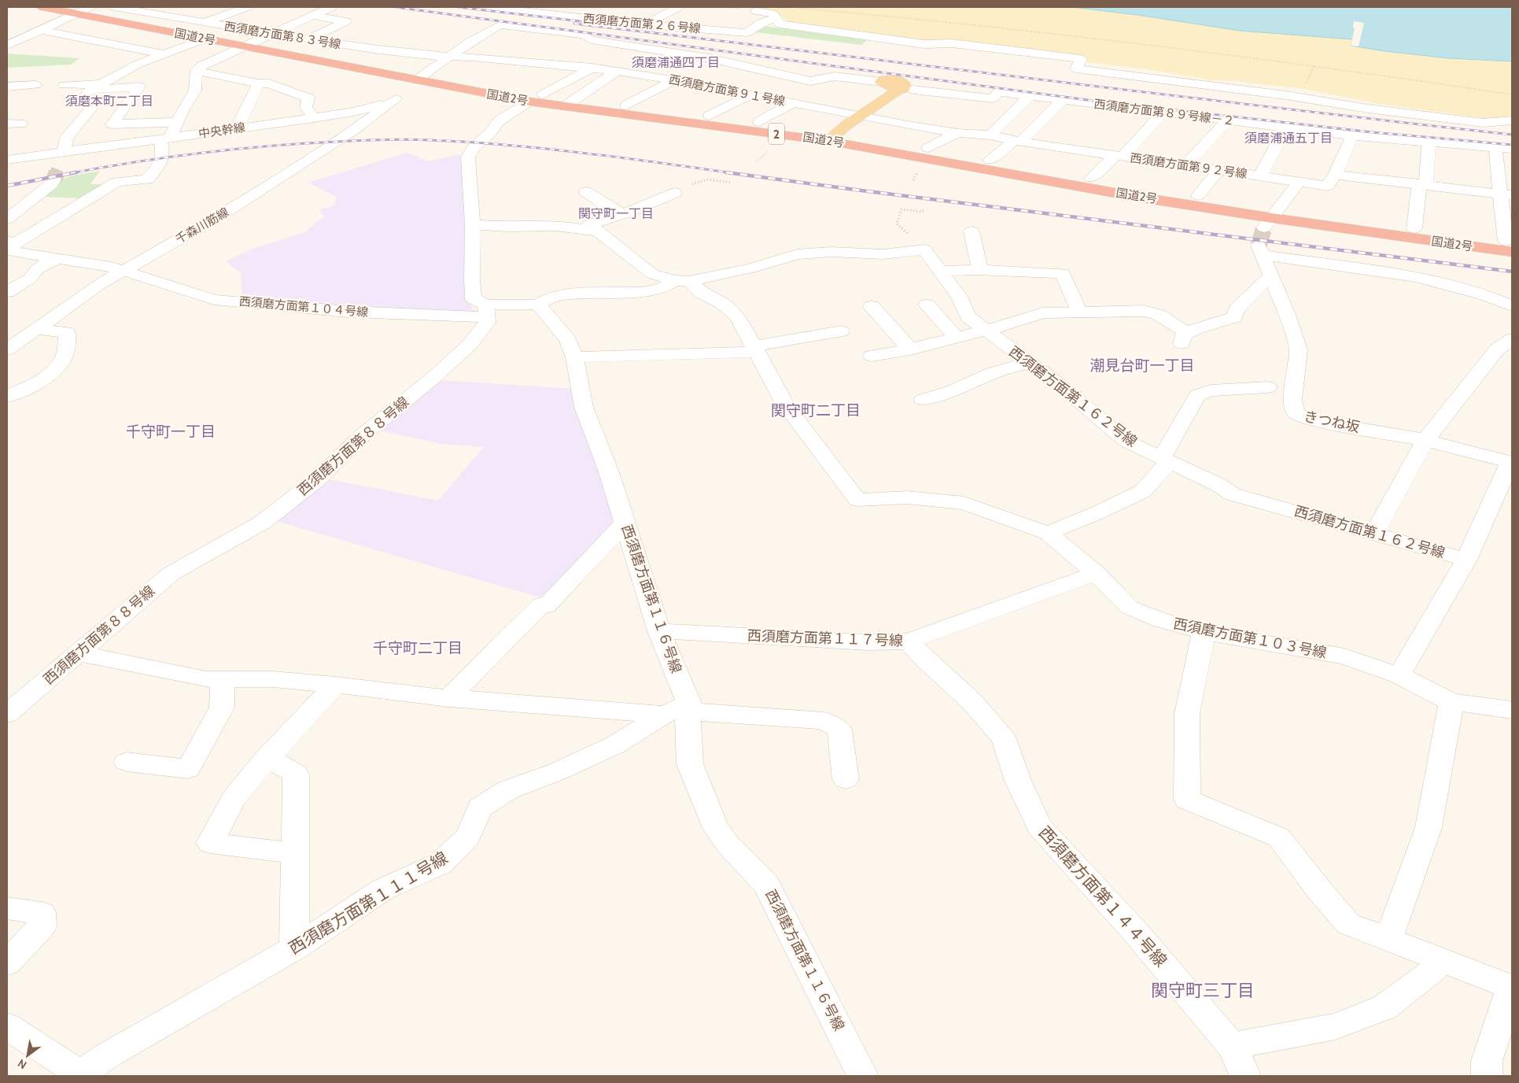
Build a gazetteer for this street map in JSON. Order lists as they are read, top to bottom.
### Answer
{
  "streets": {
    "highway": ["国道2号", "2"],
    "street": [
      "西須磨方面第２６号線",
      "西須磨方面第８３号線",
      "西須磨方面第９１号線",
      "西須磨方面第８９号線－２",
      "中央幹線",
      "西須磨方面第９２号線",
      "千森川筋線",
      "西須磨方面第１０４号線",
      "西須磨方面第１６２号線",
      "きつね坂",
      "西須磨方面第８８号線",
      "西須磨方面第１１６号線",
      "西須磨方面第１１７号線",
      "西須磨方面第１０３号線",
      "西須磨方面第１４４号線",
      "西須磨方面第１１１号線"
    ]
  },
  "crossings": [
    ["西須磨方面第８３号線", "西須磨方面第９１号線"],
    ["国道2号", "中央幹線"],
    ["国道2号", "千森川筋線"],
    ["西須磨方面第９１号線", "西須磨方面第９２号線"],
    ["中央幹線", "千森川筋線"],
    ["千森川筋線", "西須磨方面第１０４号線"],
    ["西須磨方面第１０４号線", "西須磨方面第１６２号線"],
    ["西須磨方面第１０４号線", "西須磨方面第８８号線"],
    ["西須磨方面第１０４号線", "西須磨方面第１１６号線"],
    ["西須磨方面第１０４号線", "西須磨方面第１０３号線"],
    ["西須磨方面第１１６号線", "西須磨方面第１１７号線"],
    ["西須磨方面第１１６号線", "西須磨方面第１１１号線"],
    ["西須磨方面第１１７号線", "西須磨方面第１０３号線"],
    ["西須磨方面第１１７号線", "西須磨方面第１４４号線"]
  ],
  "districts": [
    "須磨浦通四丁目",
    "須磨本町二丁目",
    "須磨浦通五丁目",
    "関守町一丁目",
    "潮見台町一丁目",
    "関守町二丁目",
    "千守町一丁目",
    "千守町二丁目",
    "関守町三丁目"
  ],
  "north": "bottom left"
}
